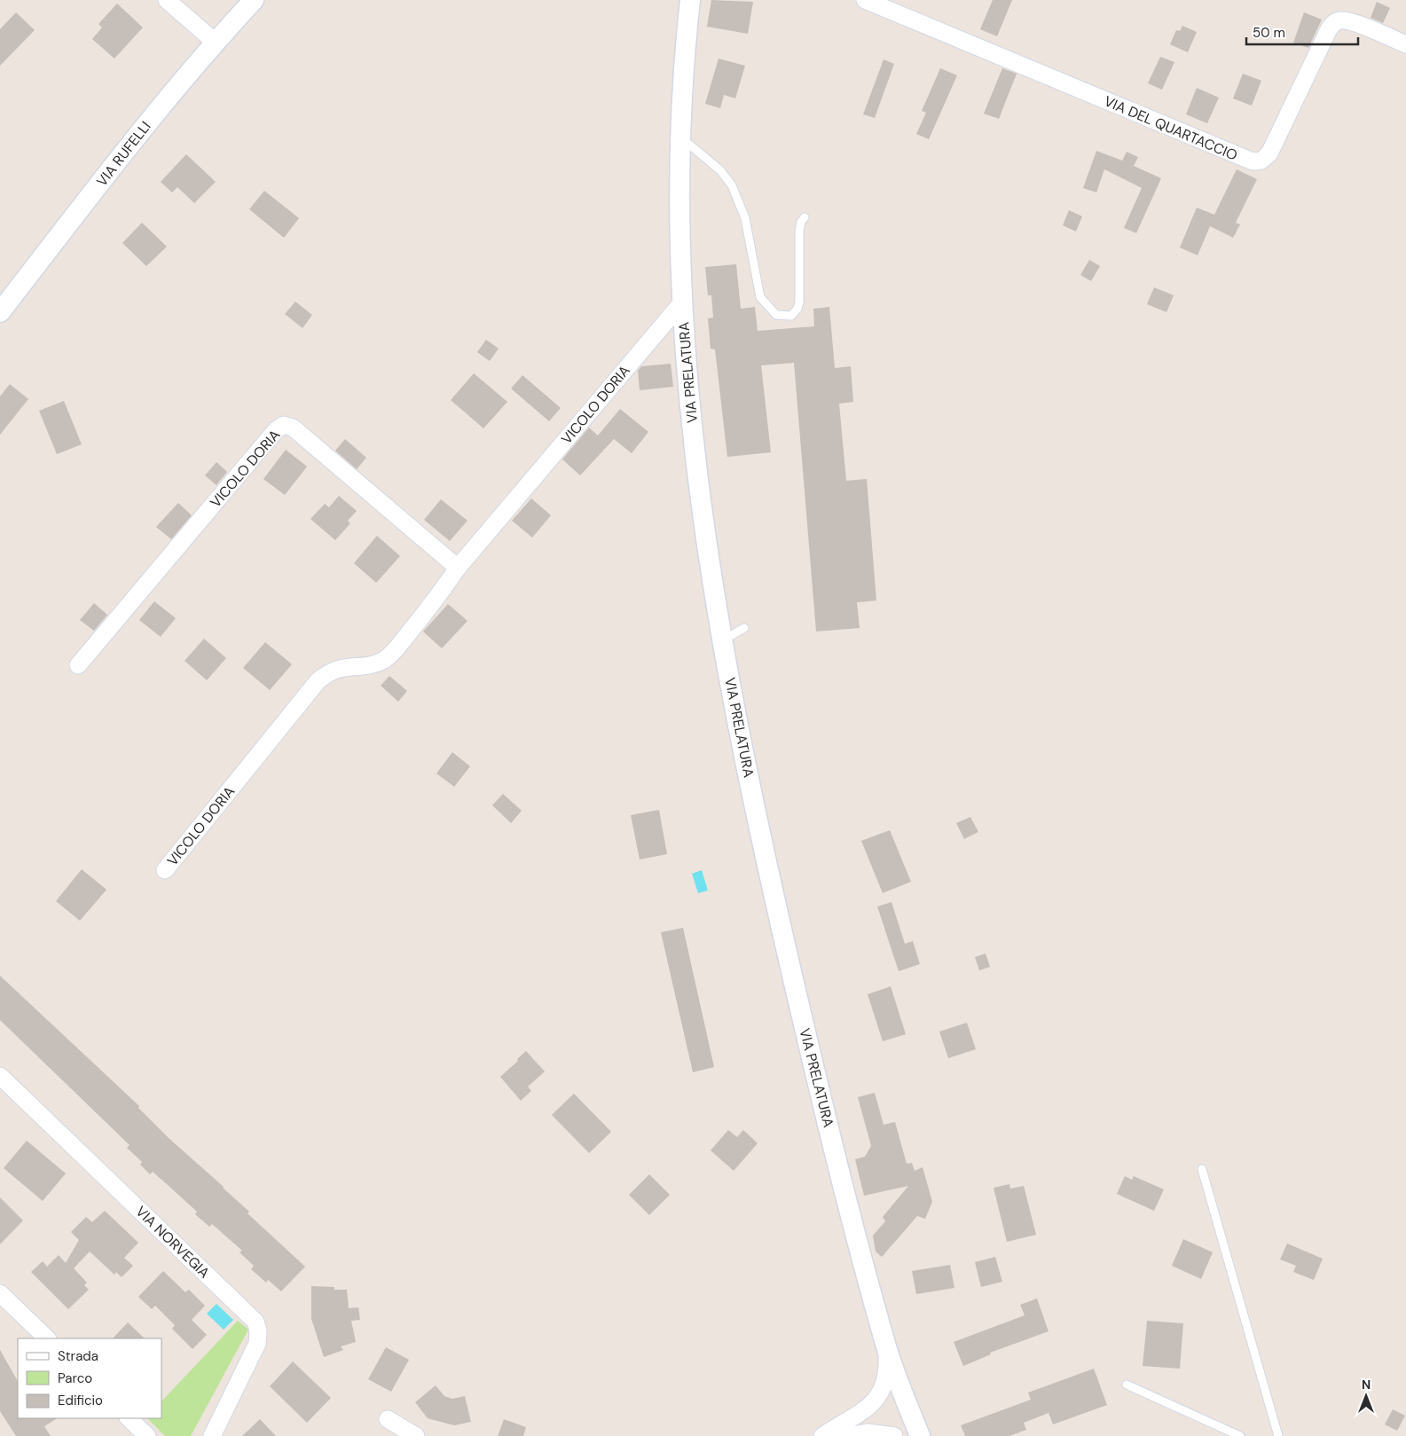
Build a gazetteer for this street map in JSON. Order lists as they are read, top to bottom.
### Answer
{
  "streets": {
    "street": [
      "VIA DEL QUARTACCIO",
      "VIA RUFELLI",
      "VIA PRELATURA",
      "VICOLO DORIA",
      "VIA NORVEGIA"
    ]
  },
  "crossings": [
    ["VIA PRELATURA", "VICOLO DORIA"]
  ],
  "legend": ["Strada", "Parco", "Edificio"],
  "scale_bar": "50 m",
  "north": "top"
}
